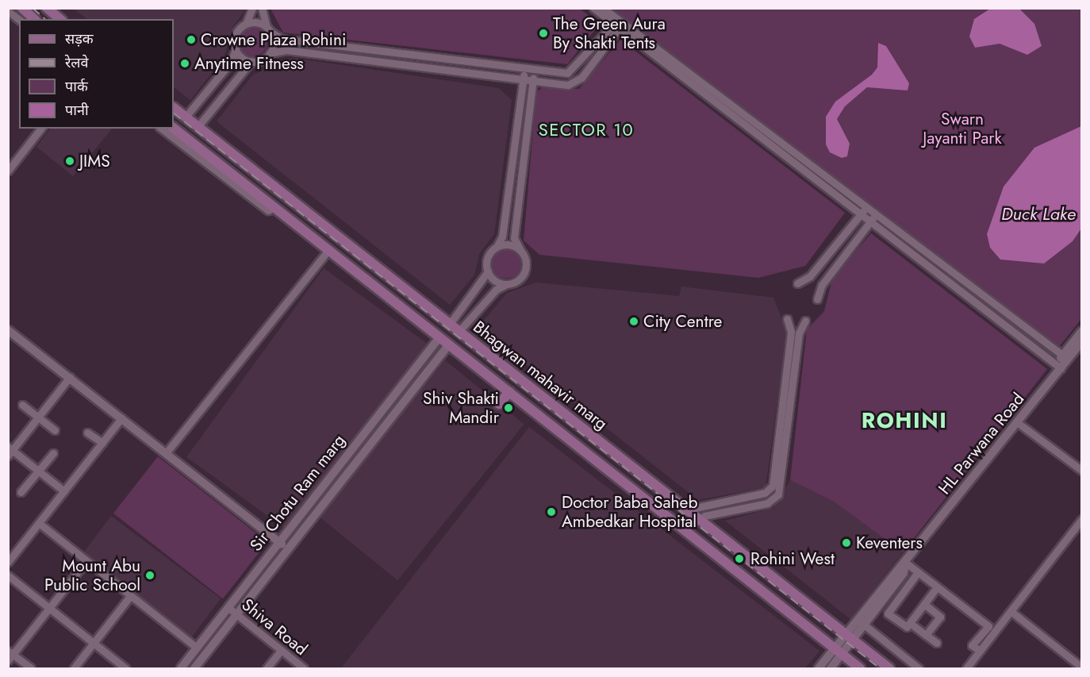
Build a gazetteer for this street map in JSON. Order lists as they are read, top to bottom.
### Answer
{
  "streets": {
    "main road": ["Bhagwan mahavir marg"],
    "street": ["HL Parwana Road", "Sir Chotu Ram marg", "Shiva Road"]
  },
  "crossings": [
    ["Bhagwan mahavir marg", "HL Parwana Road"],
    ["Bhagwan mahavir marg", "Sir Chotu Ram marg"],
    ["Sir Chotu Ram marg", "Shiva Road"]
  ],
  "districts": ["SECTOR 10", "ROHINI"],
  "water": ["Duck Lake"],
  "parks": ["Swarn Jayanti Park"],
  "places": [
    "The Green Aura By Shakti Tents",
    "Crowne Plaza Rohini",
    "Anytime Fitness",
    "JIMS",
    "City Centre",
    "Shiv Shakti Mandir",
    "Doctor Baba Saheb Ambedkar Hospital",
    "Keventers",
    "Rohini West",
    "Mount Abu Public School"
  ],
  "legend": [
    "सड़क",
    "रेलवे",
    "पार्क",
    "पानी"
  ]
}
